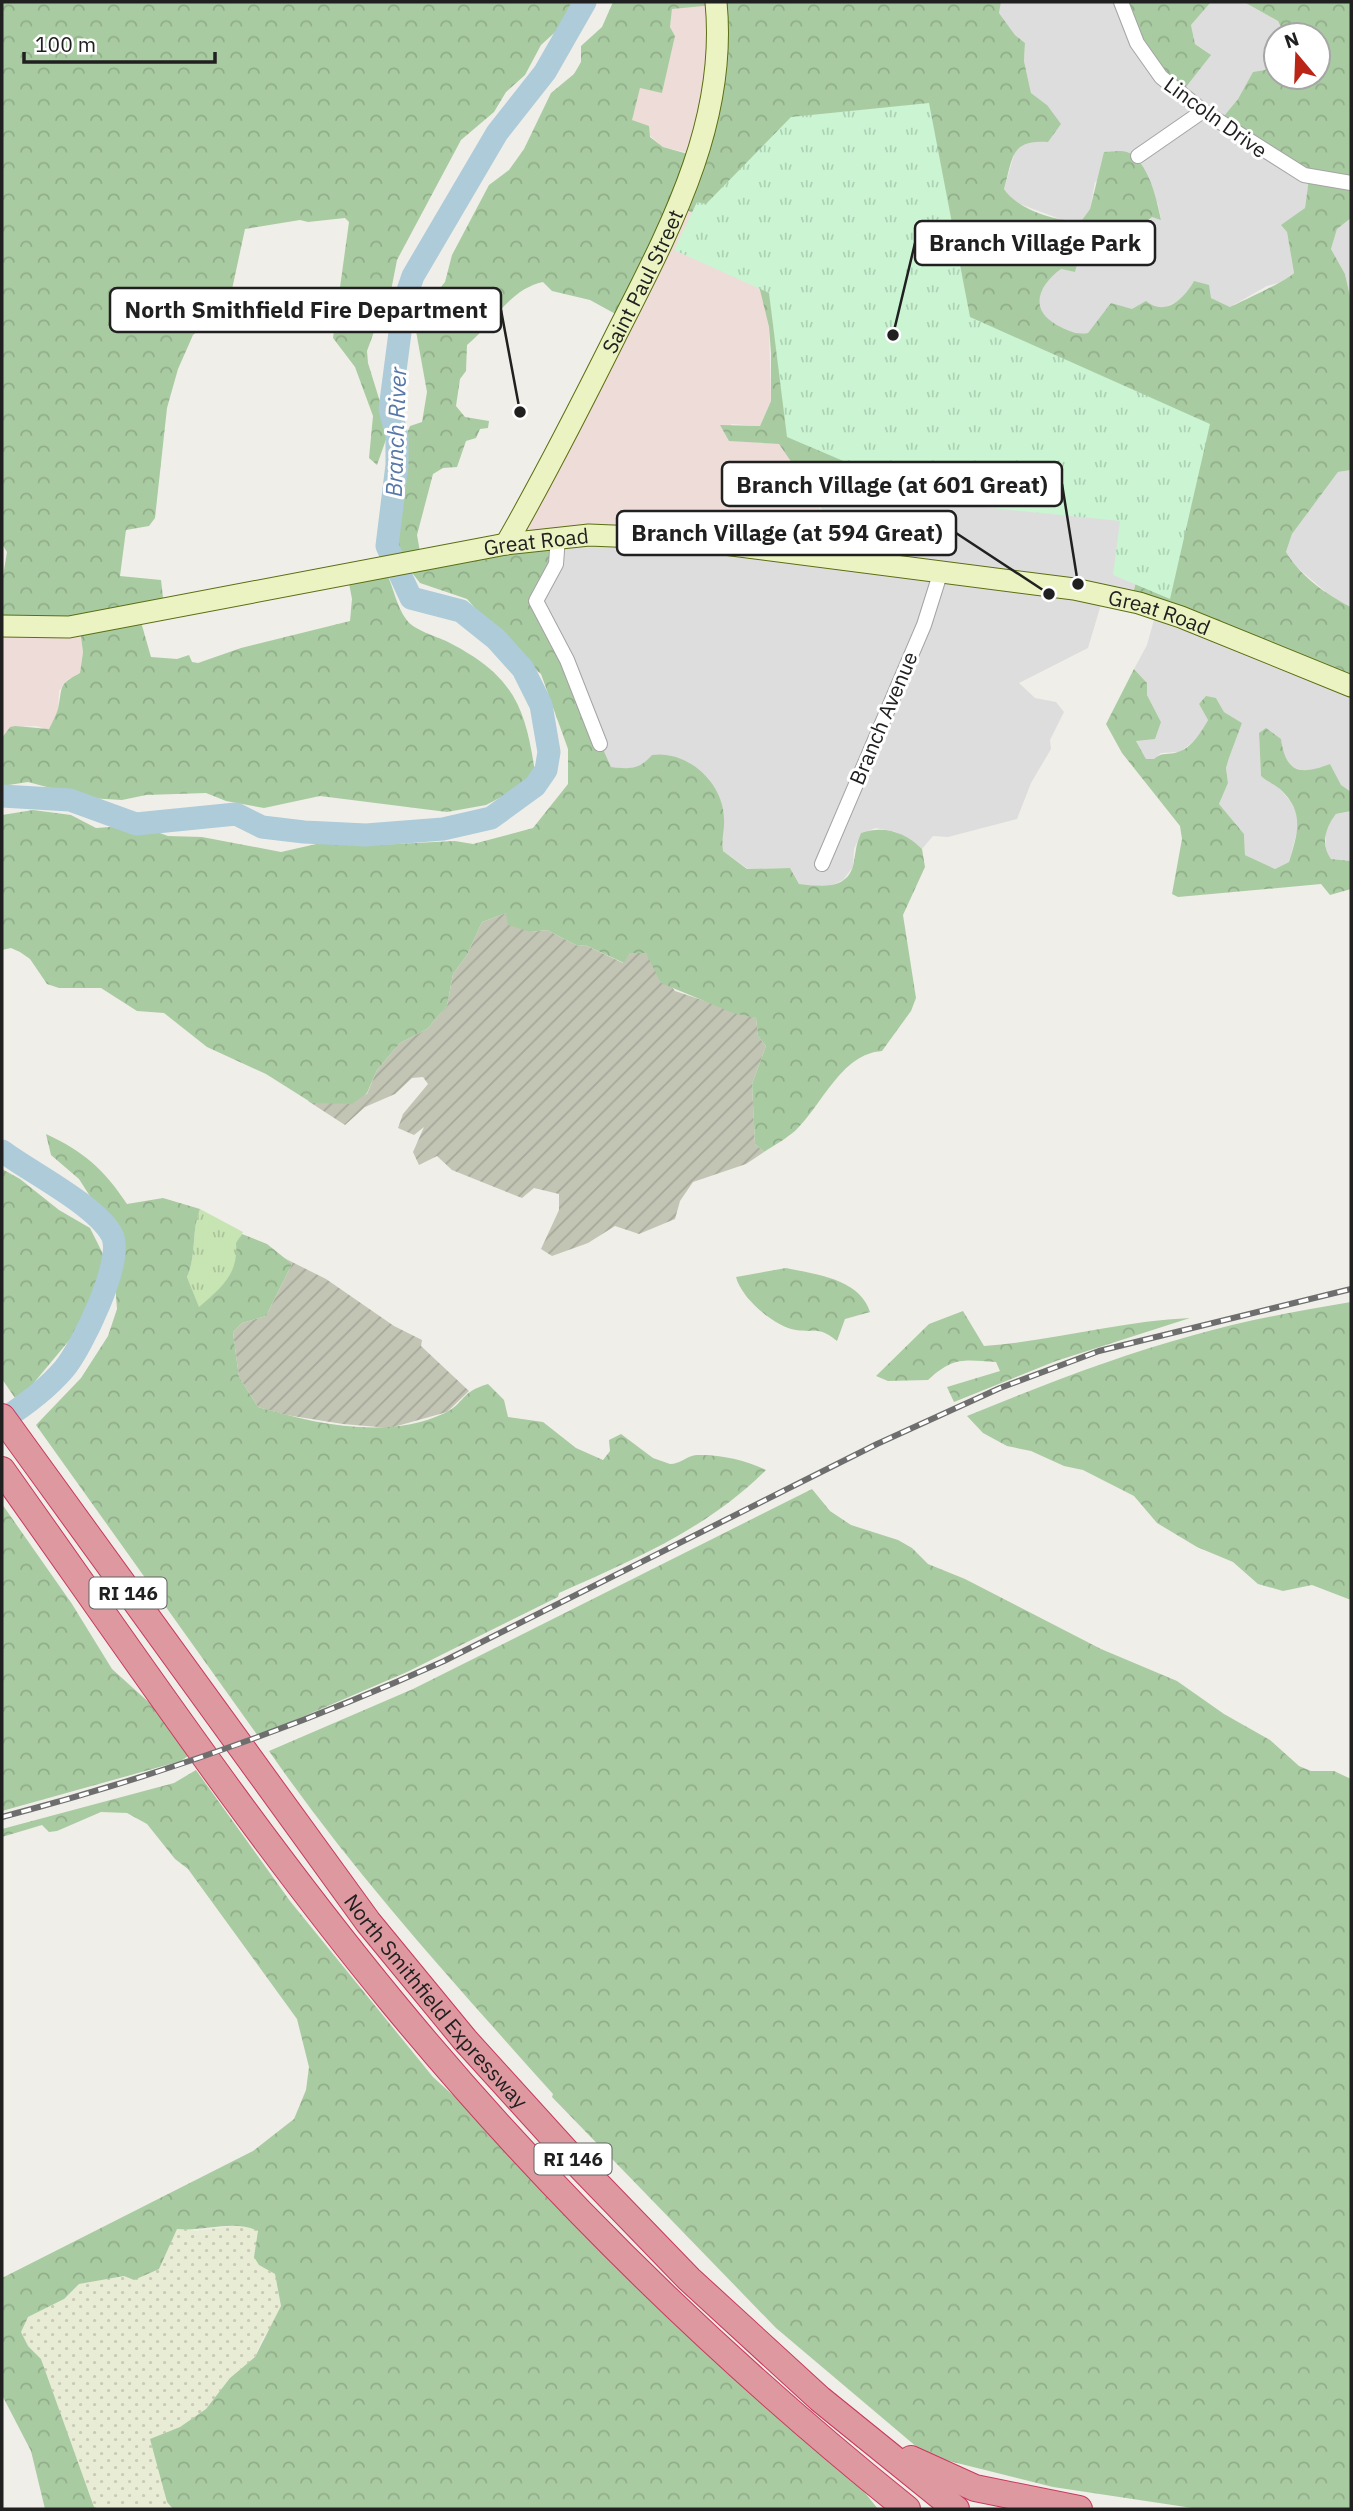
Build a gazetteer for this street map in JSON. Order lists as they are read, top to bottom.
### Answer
{
  "streets": {
    "highway": ["RI 146", "North Smithfield Expressway"],
    "main road": ["Saint Paul Street", "Great Road"],
    "street": ["Lincoln Drive", "Branch Avenue"]
  },
  "crossings": [
    ["Saint Paul Street", "Great Road"],
    ["Great Road", "Branch Avenue"]
  ],
  "water": ["Branch River"],
  "places": [
    "Branch Village Park",
    "North Smithfield Fire Department",
    "Branch Village (at 601 Great)",
    "Branch Village (at 594 Great)"
  ],
  "scale_bar": "100 m",
  "north": "top"
}
